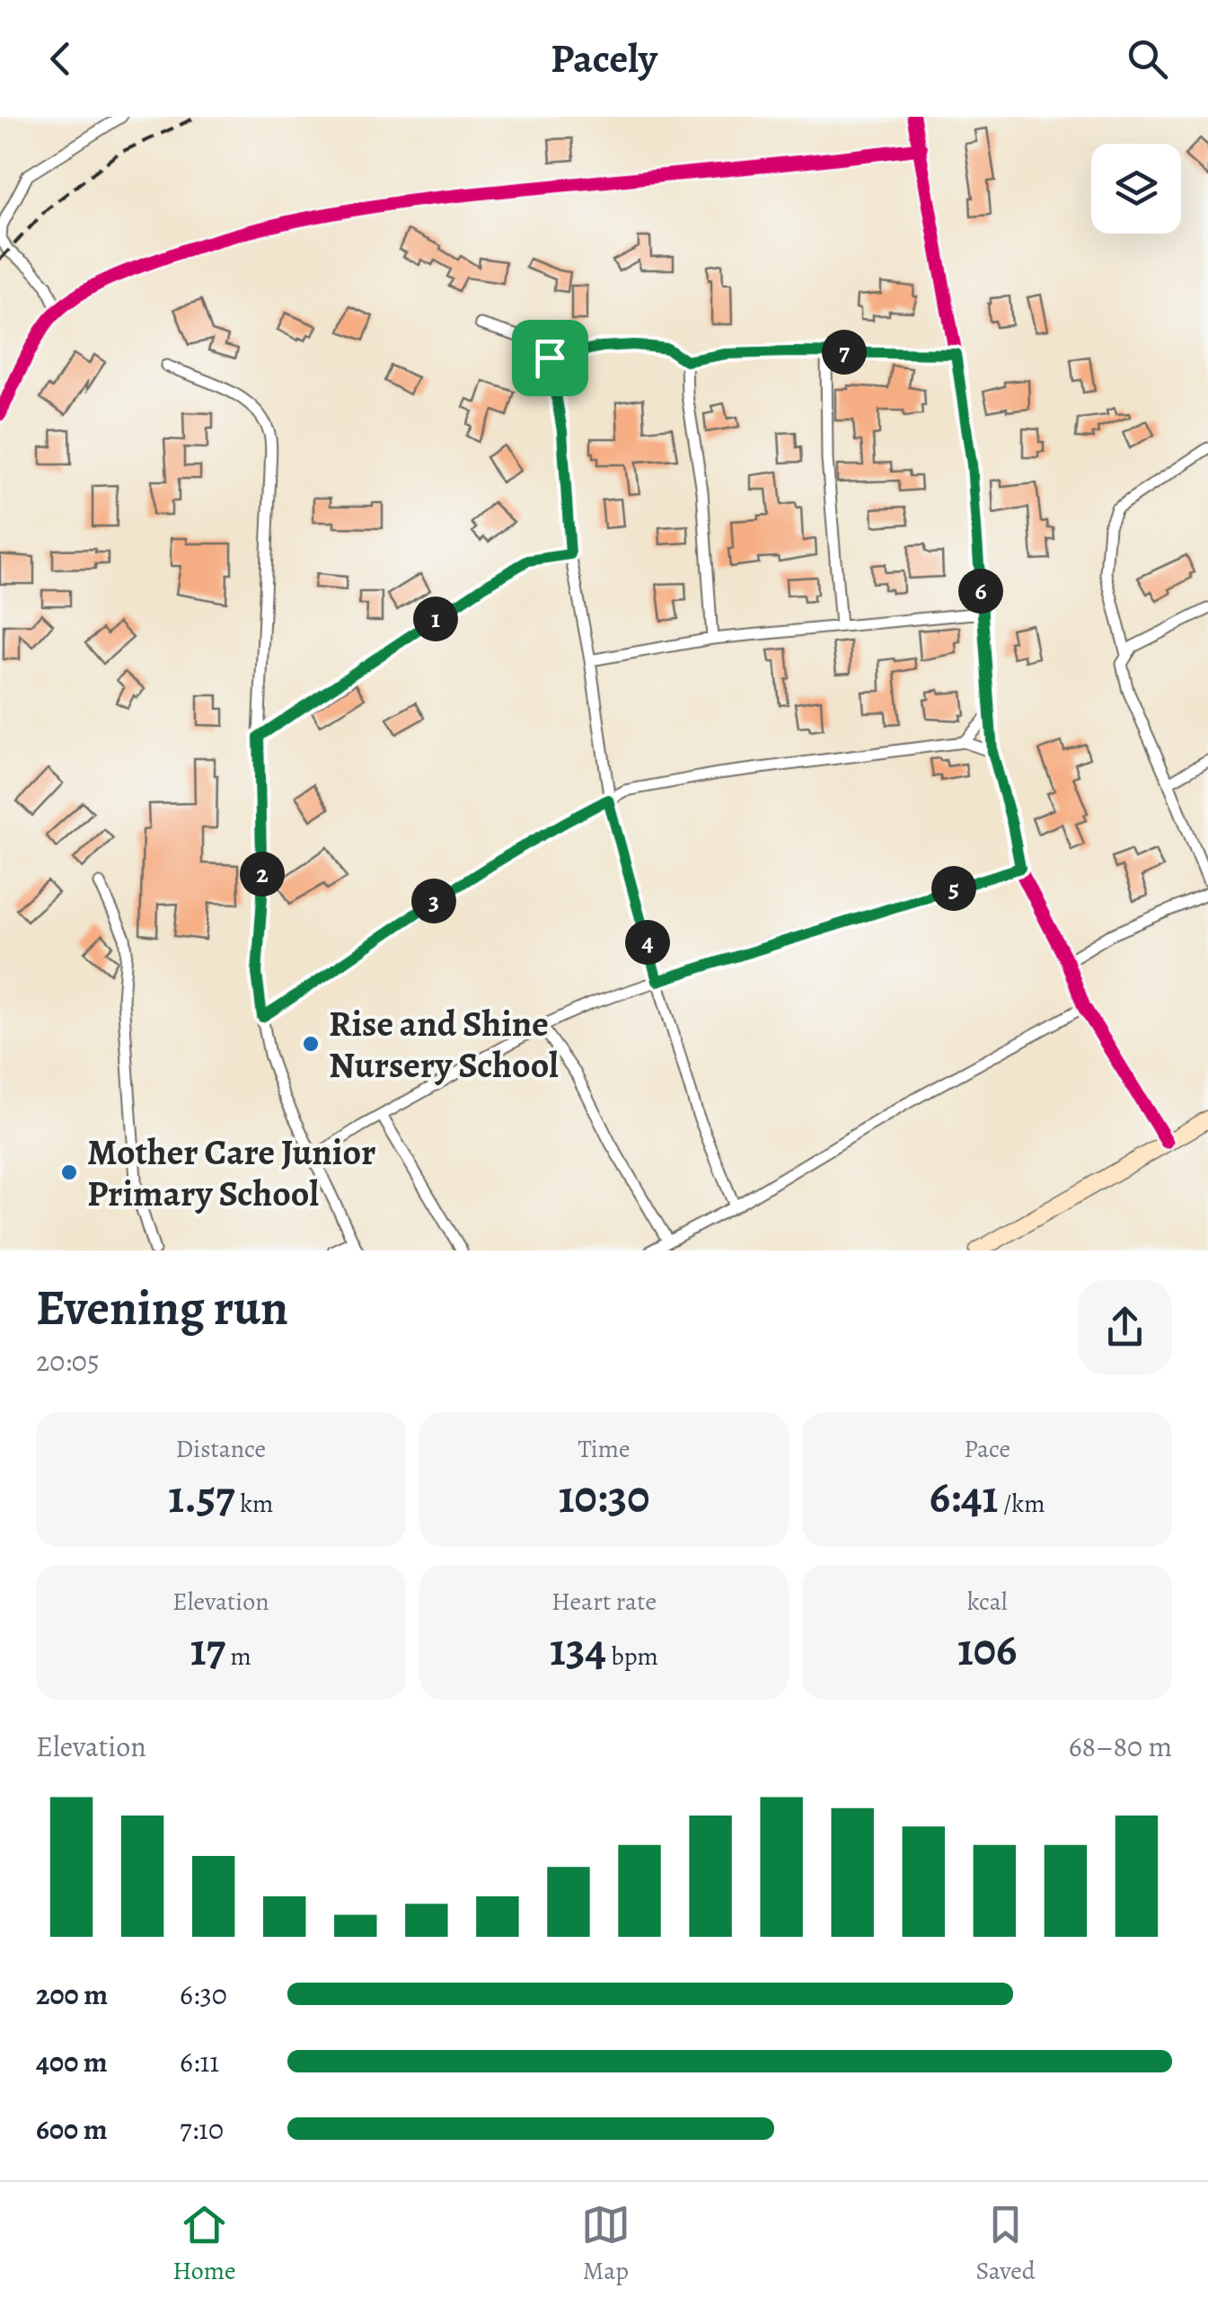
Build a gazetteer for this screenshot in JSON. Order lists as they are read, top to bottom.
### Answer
{
  "places": ["Rise and Shine Nursery School", "Mother Care Junior Primary School"],
  "page": {
    "header": "Pacely",
    "pins": [
      "7",
      "6",
      "1",
      "2",
      "5",
      "3",
      "4"
    ],
    "heading": ["Evening run", "20:05"],
    "stats": [
      ["Distance", "1.57 km"],
      ["Time", "10:30"],
      ["Pace", "6:41 /km"],
      ["Elevation", "17 m"],
      ["Heart rate", "134 bpm"],
      ["kcal", "106"]
    ],
    "chart": ["Elevation", "68–80 m"],
    "list": [
      {
        "name": "200 m",
        "note": "6:30"
      },
      {
        "name": "400 m",
        "note": "6:11"
      },
      {
        "name": "600 m",
        "note": "7:10"
      }
    ],
    "tabs": ["Home", "Map", "Saved"]
  }
}
